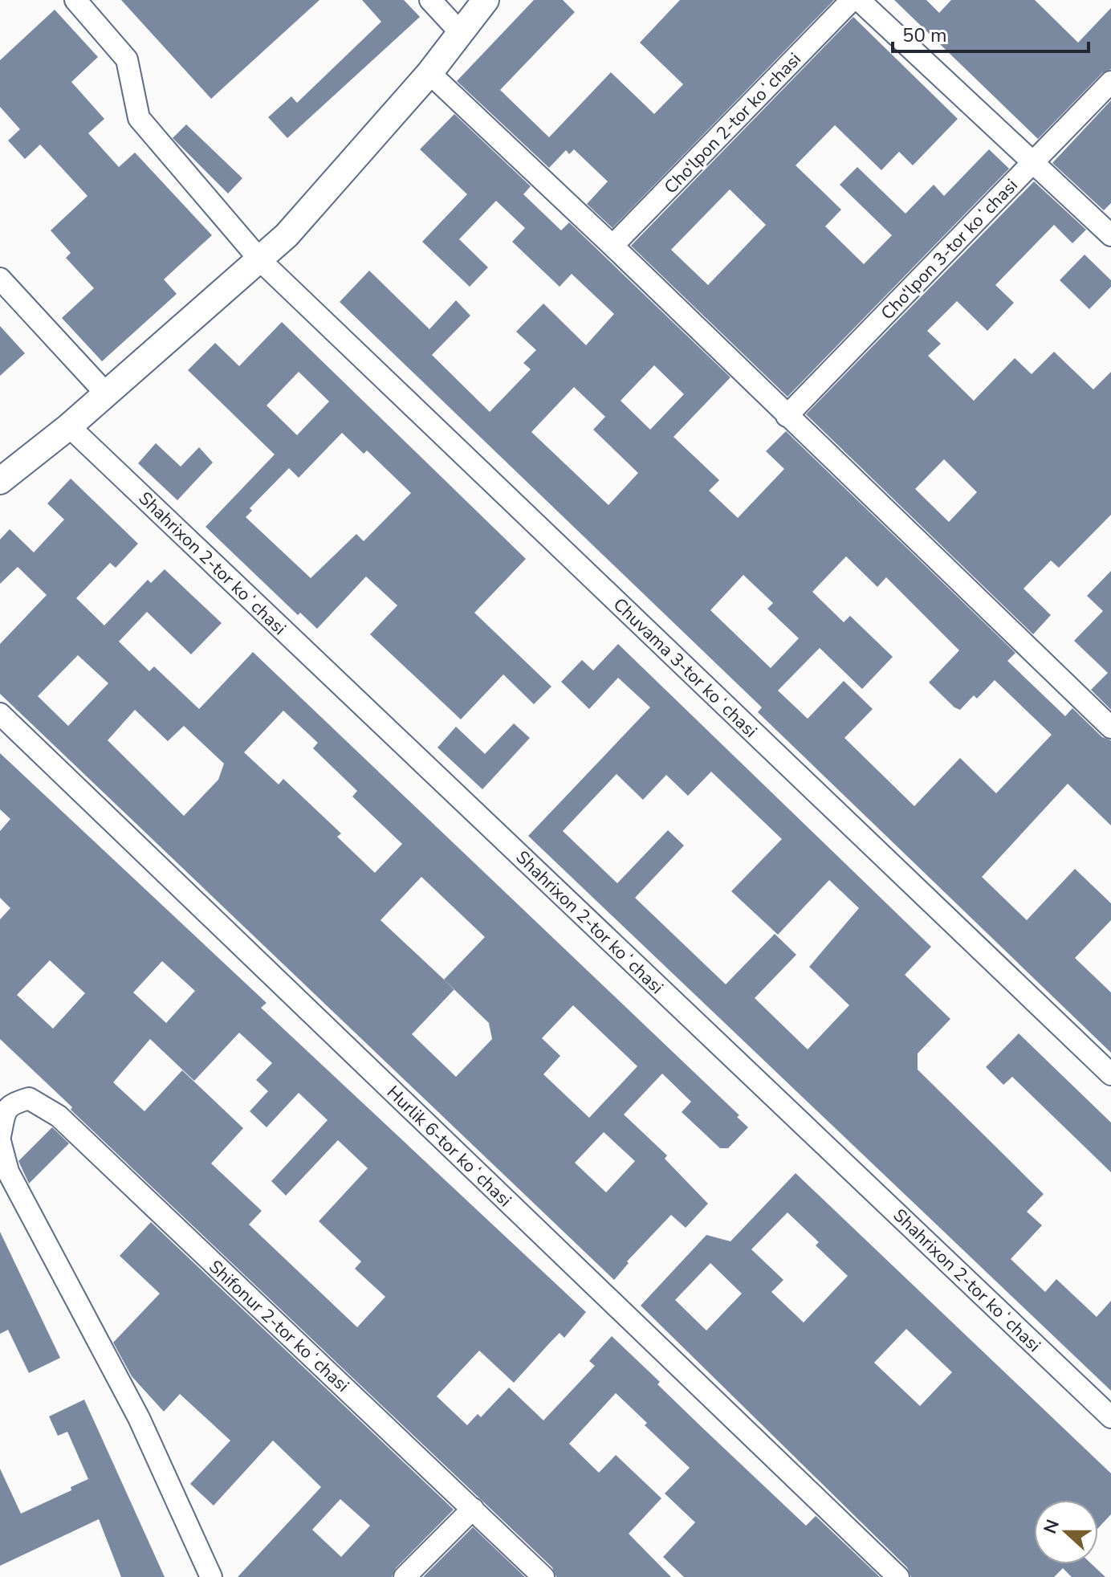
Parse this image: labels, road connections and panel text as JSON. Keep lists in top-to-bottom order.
{
  "streets": {
    "street": [
      "Cho‘lpon 2-tor koʻchasi",
      "Cho‘lpon 3-tor koʻchasi",
      "Shahrixon 2-tor koʻchasi",
      "Chuvama 3-tor koʻchasi",
      "Hurlik 6-tor koʻchasi",
      "Shifonur 2-tor koʻchasi"
    ]
  },
  "scale_bar": "50 m",
  "north": "left"
}
